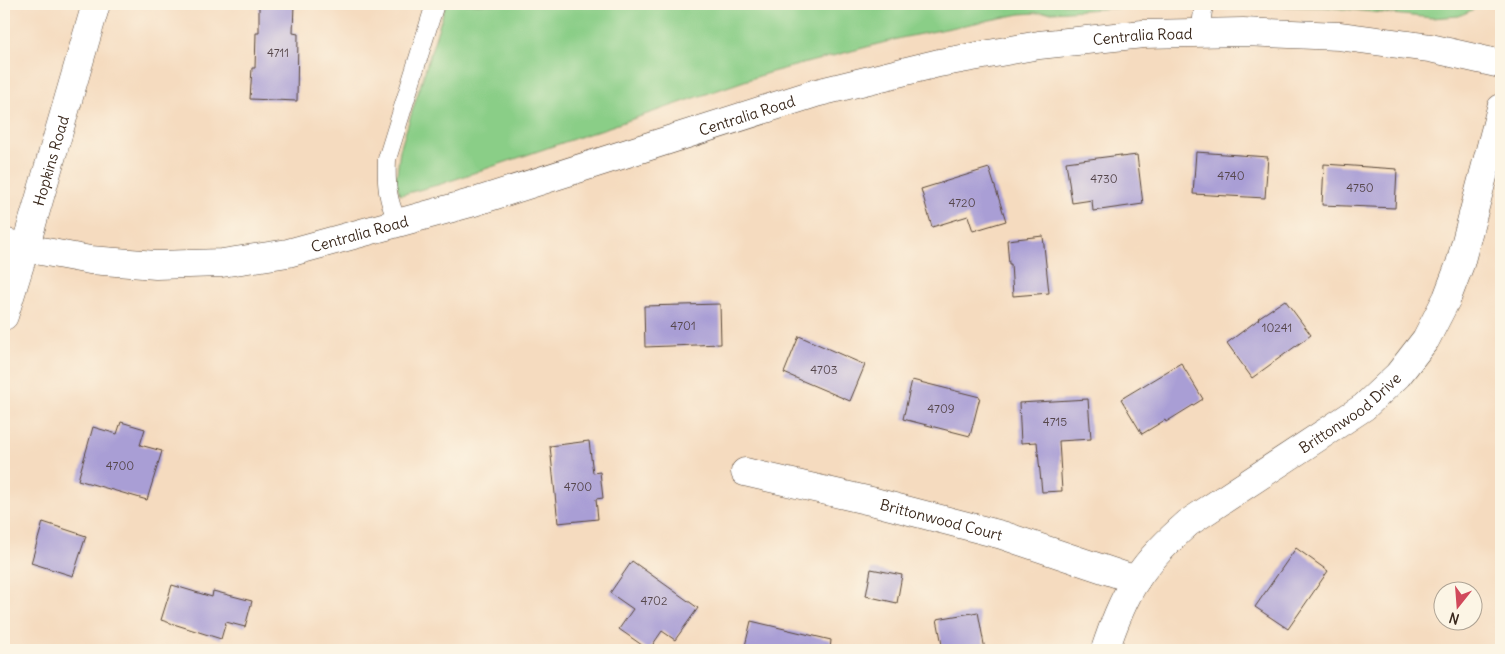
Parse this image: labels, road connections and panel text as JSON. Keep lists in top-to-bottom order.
{
  "streets": {
    "main road": [
      "Centralia Road",
      "Hopkins Road",
      "Brittonwood Drive",
      "Brittonwood Court"
    ]
  },
  "crossings": [
    ["Centralia Road", "Hopkins Road"],
    ["Brittonwood Drive", "Brittonwood Court"]
  ],
  "house_numbers": [
    "4711",
    "4740",
    "4730",
    "4750",
    "4720",
    "4701",
    "10241",
    "4703",
    "4709",
    "4715",
    "4700",
    "4700",
    "4702"
  ],
  "north": "bottom"
}
